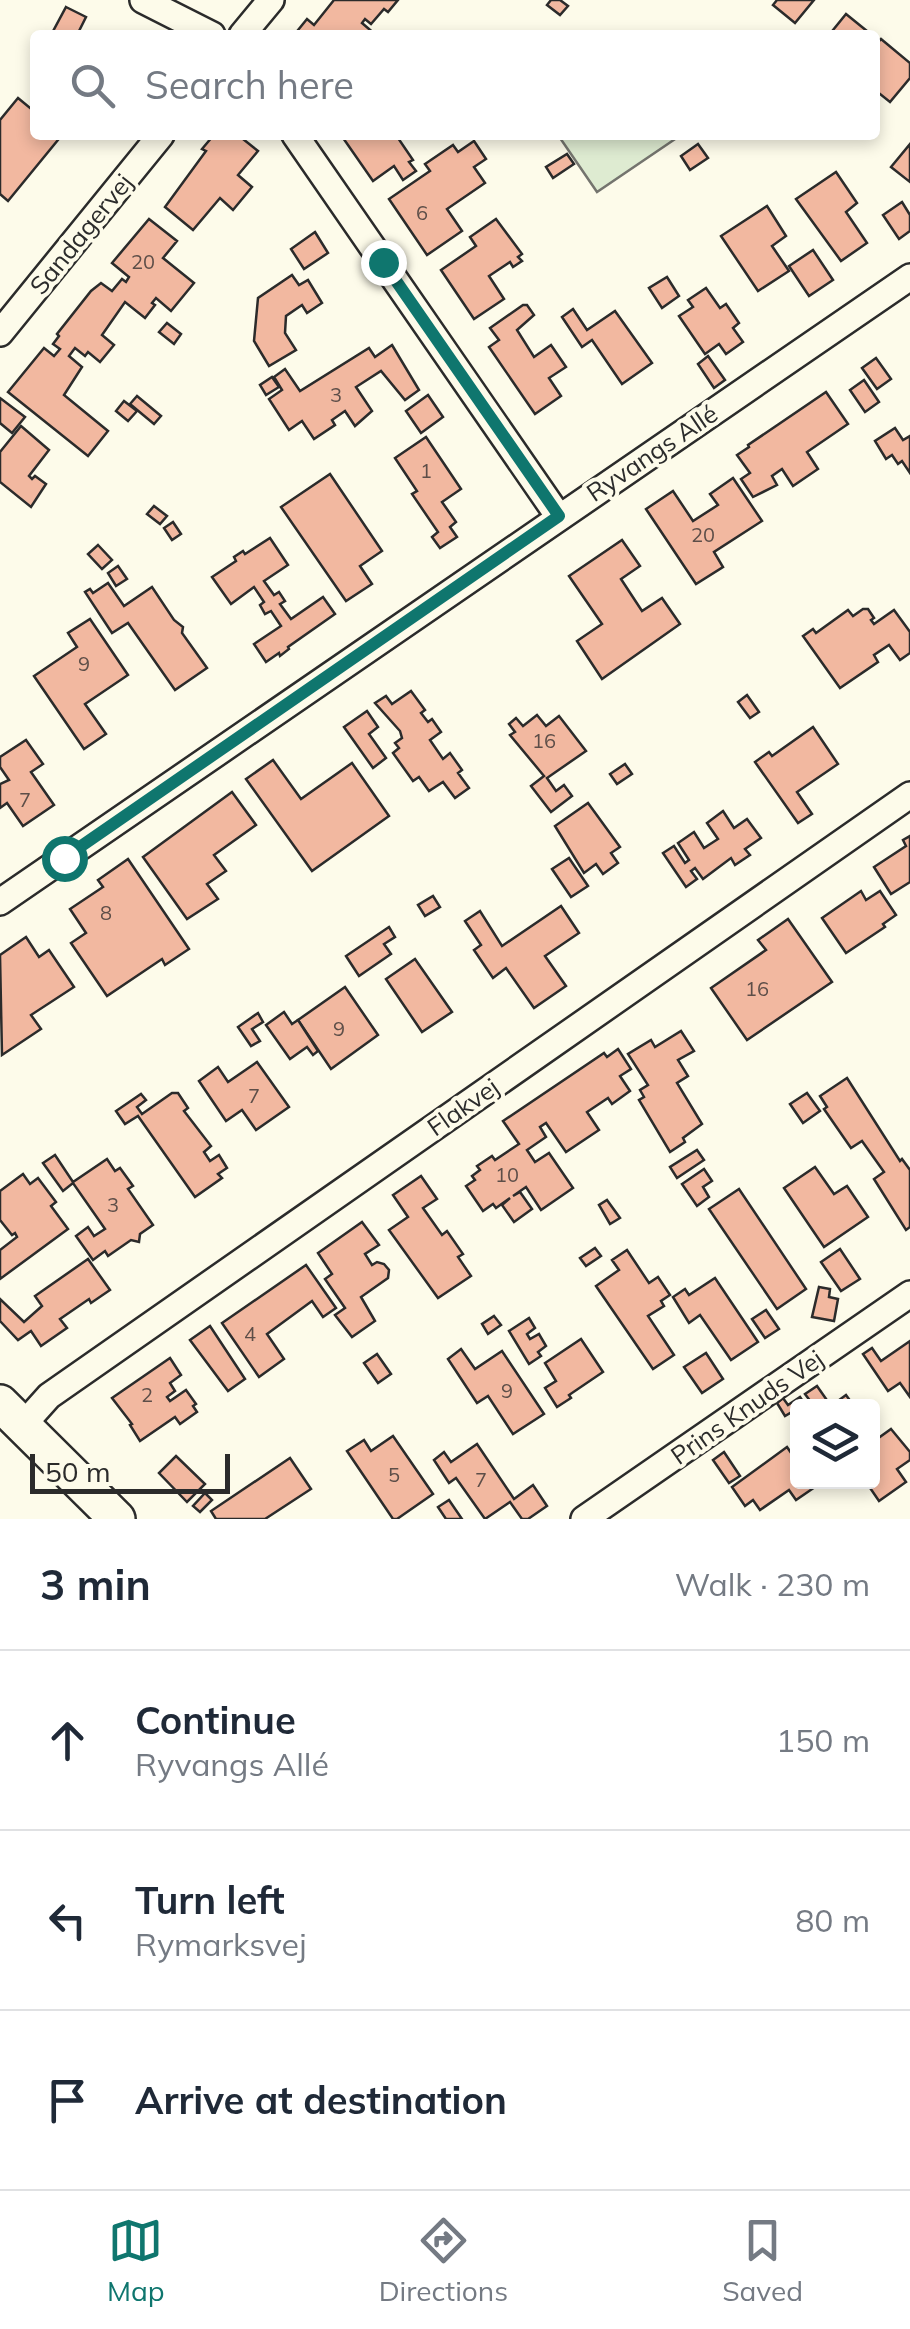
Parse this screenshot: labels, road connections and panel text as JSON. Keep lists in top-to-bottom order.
{
  "streets": {
    "street": [
      "Sandagervej",
      "Ryvangs Allé",
      "Flakvej",
      "Prins Knuds Vej"
    ]
  },
  "house_numbers": [
    "6",
    "20",
    "3",
    "1",
    "20",
    "9",
    "16",
    "7",
    "8",
    "16",
    "9",
    "7",
    "10",
    "3",
    "4",
    "9",
    "2",
    "5",
    "7"
  ],
  "scale_bar": "50 m",
  "page": {
    "search": "Search here",
    "scale": "50 m",
    "heading": ["3 min", "Walk · 230 m"],
    "list": [
      ["Continue", "Ryvangs Allé", "150 m"],
      ["Turn left", "Rymarksvej", "80 m"],
      "Arrive at destination"
    ],
    "nav": ["Map", "Directions", "Saved"]
  }
}
